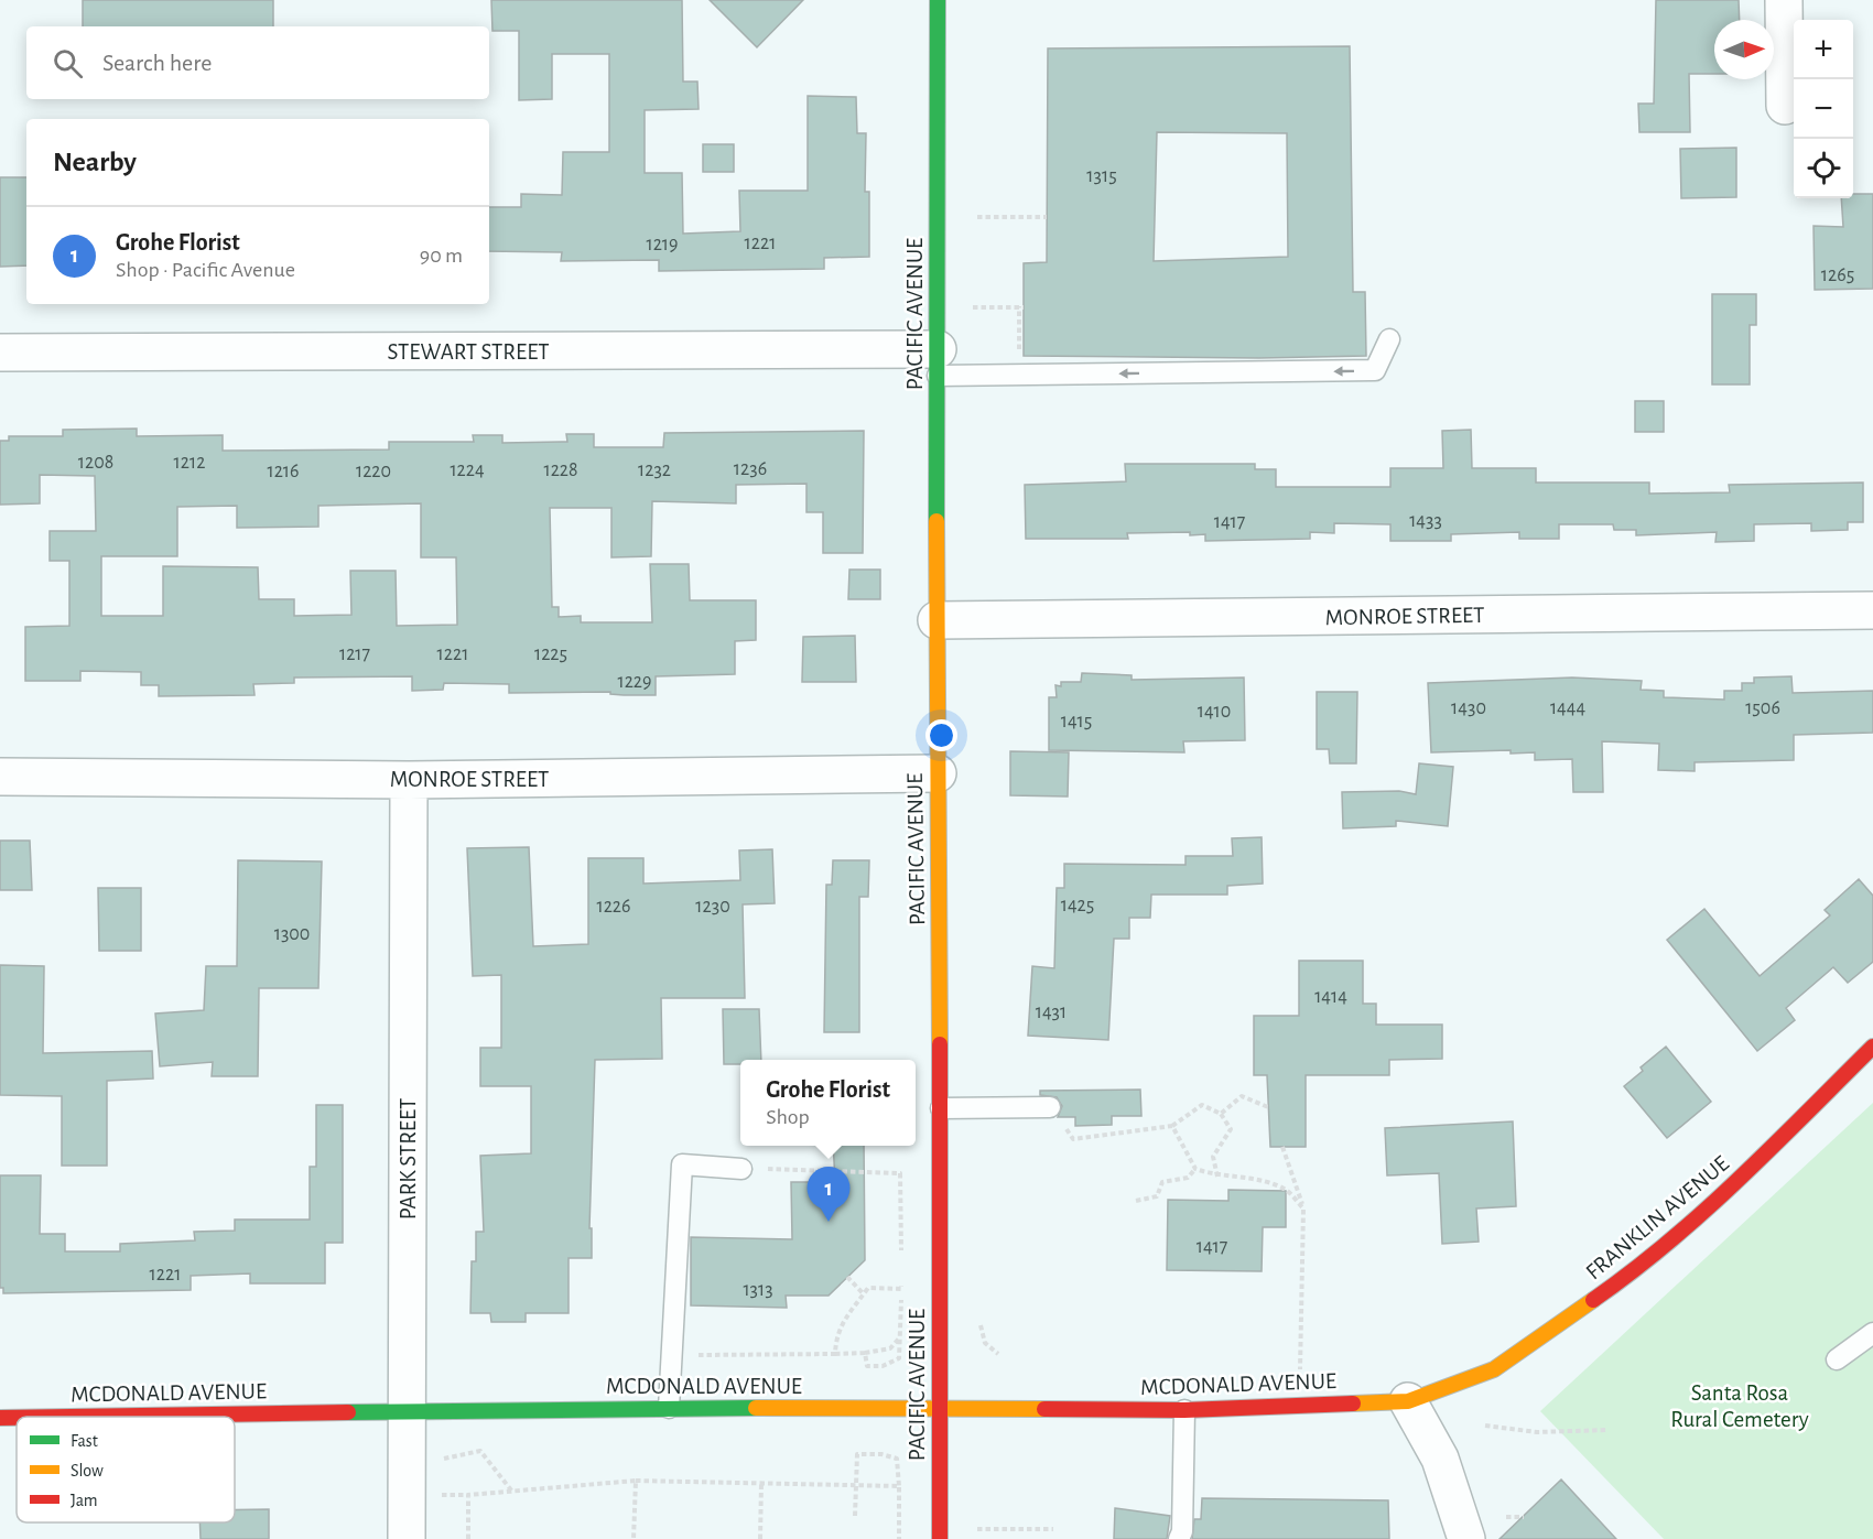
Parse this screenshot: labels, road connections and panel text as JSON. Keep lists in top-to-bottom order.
{
  "streets": {
    "street": [
      "PACIFIC AVENUE",
      "STEWART STREET",
      "MONROE STREET",
      "PARK STREET",
      "FRANKLIN AVENUE",
      "MCDONALD AVENUE"
    ]
  },
  "crossings": [
    ["PACIFIC AVENUE", "STEWART STREET"],
    ["PACIFIC AVENUE", "MONROE STREET"],
    ["PACIFIC AVENUE", "MCDONALD AVENUE"],
    ["MONROE STREET", "PARK STREET"],
    ["PARK STREET", "MCDONALD AVENUE"],
    ["FRANKLIN AVENUE", "MCDONALD AVENUE"]
  ],
  "parks": ["Santa Rosa Rural Cemetery"],
  "house_numbers": [
    "1315",
    "1221",
    "1219",
    "1265",
    "1208",
    "1212",
    "1236",
    "1224",
    "1228",
    "1232",
    "1216",
    "1220",
    "1433",
    "1417",
    "1217",
    "1221",
    "1225",
    "1229",
    "1430",
    "1444",
    "1506",
    "1410",
    "1415",
    "1425",
    "1226",
    "1230",
    "1300",
    "1414",
    "1431",
    "1417",
    "1221",
    "1313"
  ],
  "legend": ["Fast", "Slow", "Jam"],
  "north": "right",
  "page": {
    "map_buttons": ["+", "−"],
    "search": "Search here",
    "heading": "Nearby",
    "list": [
      {
        "mark": "1",
        "name": "Grohe Florist",
        "note": "Shop · Pacific Avenue",
        "value": "90 m"
      }
    ],
    "popup": ["Grohe Florist", "Shop"],
    "pins": "1"
  }
}
